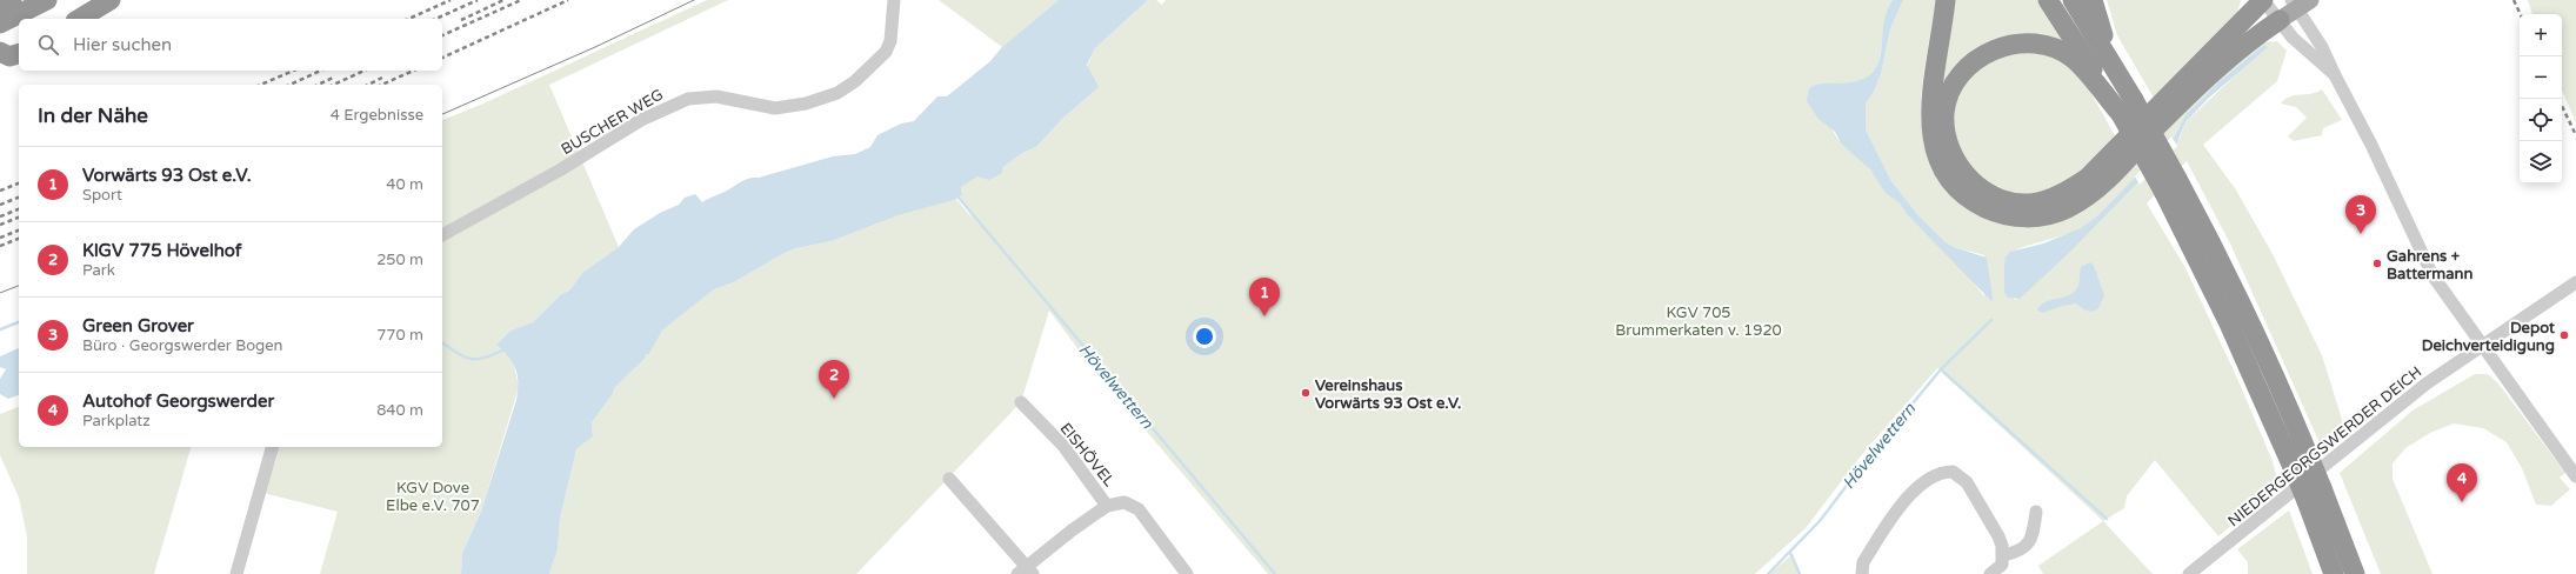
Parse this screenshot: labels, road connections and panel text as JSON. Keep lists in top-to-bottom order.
{
  "streets": {
    "street": ["BUSCHER WEG", "NIEDERGEORGSWERDER DEICH", "EISHÖVEL"]
  },
  "water": ["Hövelwettern"],
  "parks": ["KGV 705 Brummerkaten v. 1920", "KGV Dove Elbe e.V. 707"],
  "places": ["Gahrens + Battermann", "Depot Deichverteidigung", "Vereinshaus Vorwärts 93 Ost e.V."],
  "page": {
    "map_buttons": ["+", "−"],
    "search": "Hier suchen",
    "heading": ["In der Nähe", "4 Ergebnisse"],
    "list": [
      {
        "mark": "1",
        "name": "Vorwärts 93 Ost e.V.",
        "note": "Sport",
        "value": "40 m"
      },
      {
        "mark": "2",
        "name": "KlGV 775 Hövelhof",
        "note": "Park",
        "value": "250 m"
      },
      {
        "mark": "3",
        "name": "Green Grover",
        "note": "Büro · Georgswerder Bogen",
        "value": "770 m"
      },
      {
        "mark": "4",
        "name": "Autohof Georgswerder",
        "note": "Parkplatz",
        "value": "840 m"
      }
    ],
    "pins": [
      "3",
      "1",
      "2",
      "4"
    ]
  }
}
